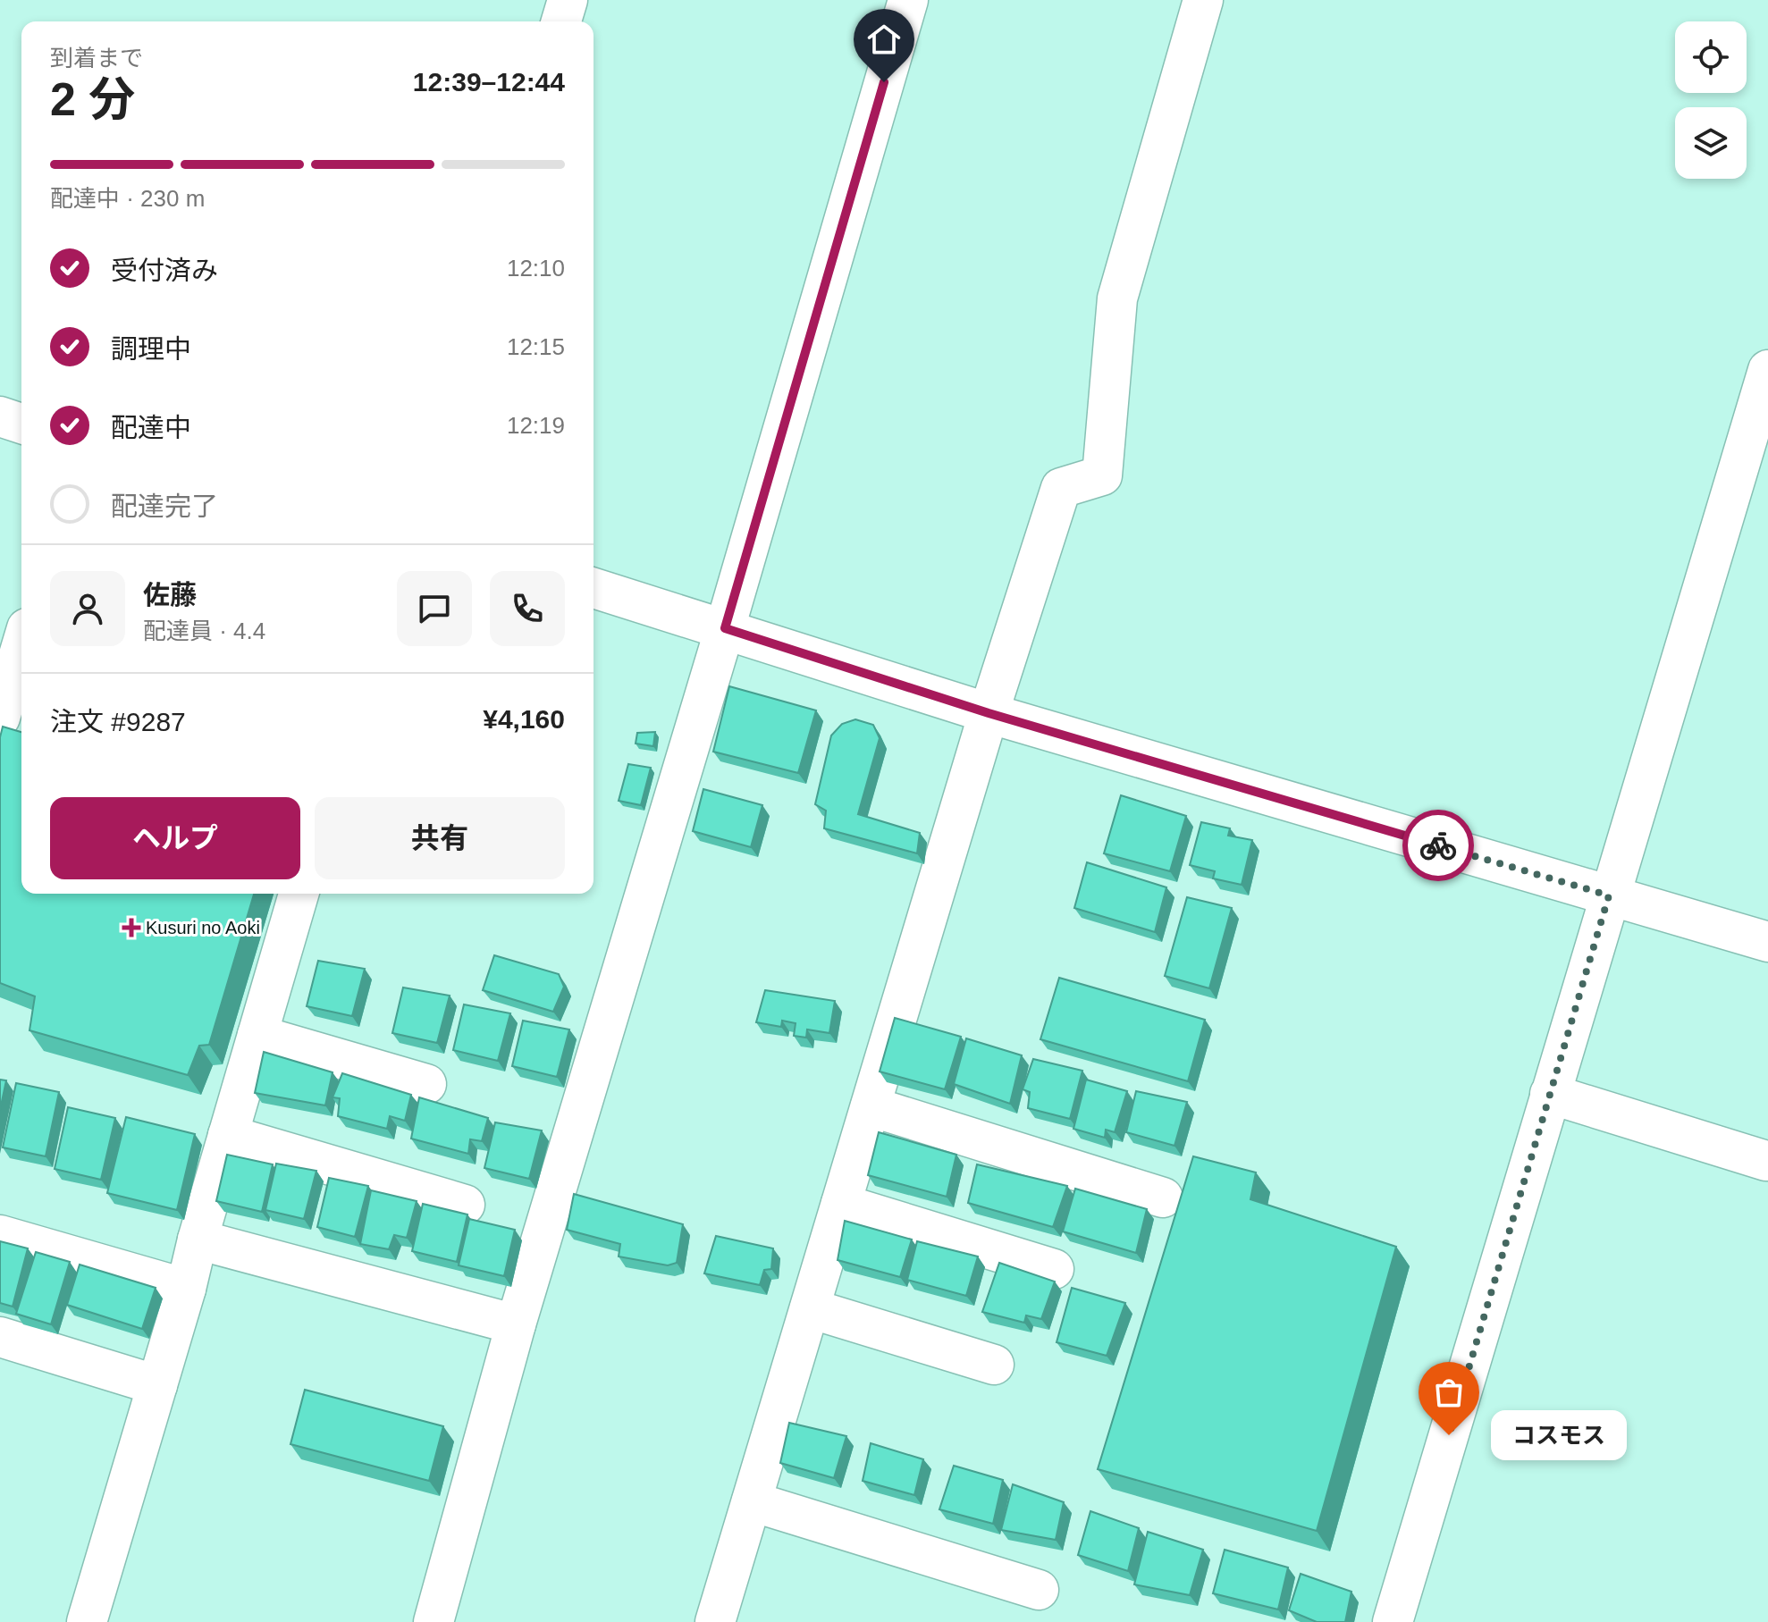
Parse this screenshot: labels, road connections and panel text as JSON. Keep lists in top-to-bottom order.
{
  "places": {
    "health": ["Kusuri no Aoki"],
    "other": ["コスモス"]
  },
  "page": {
    "heading": ["2 分", "到着まで", "12:39–12:44"],
    "panel": [
      "佐藤",
      "配達員 · 4.4",
      "注文 #9287",
      "¥4,160"
    ],
    "bar": "配達中 · 230 m",
    "list": [
      ["受付済み", "12:10"],
      ["調理中", "12:15"],
      ["配達中", "12:19"],
      "配達完了"
    ],
    "buttons": ["ヘルプ", "共有"],
    "bubble": "コスモス"
  }
}
